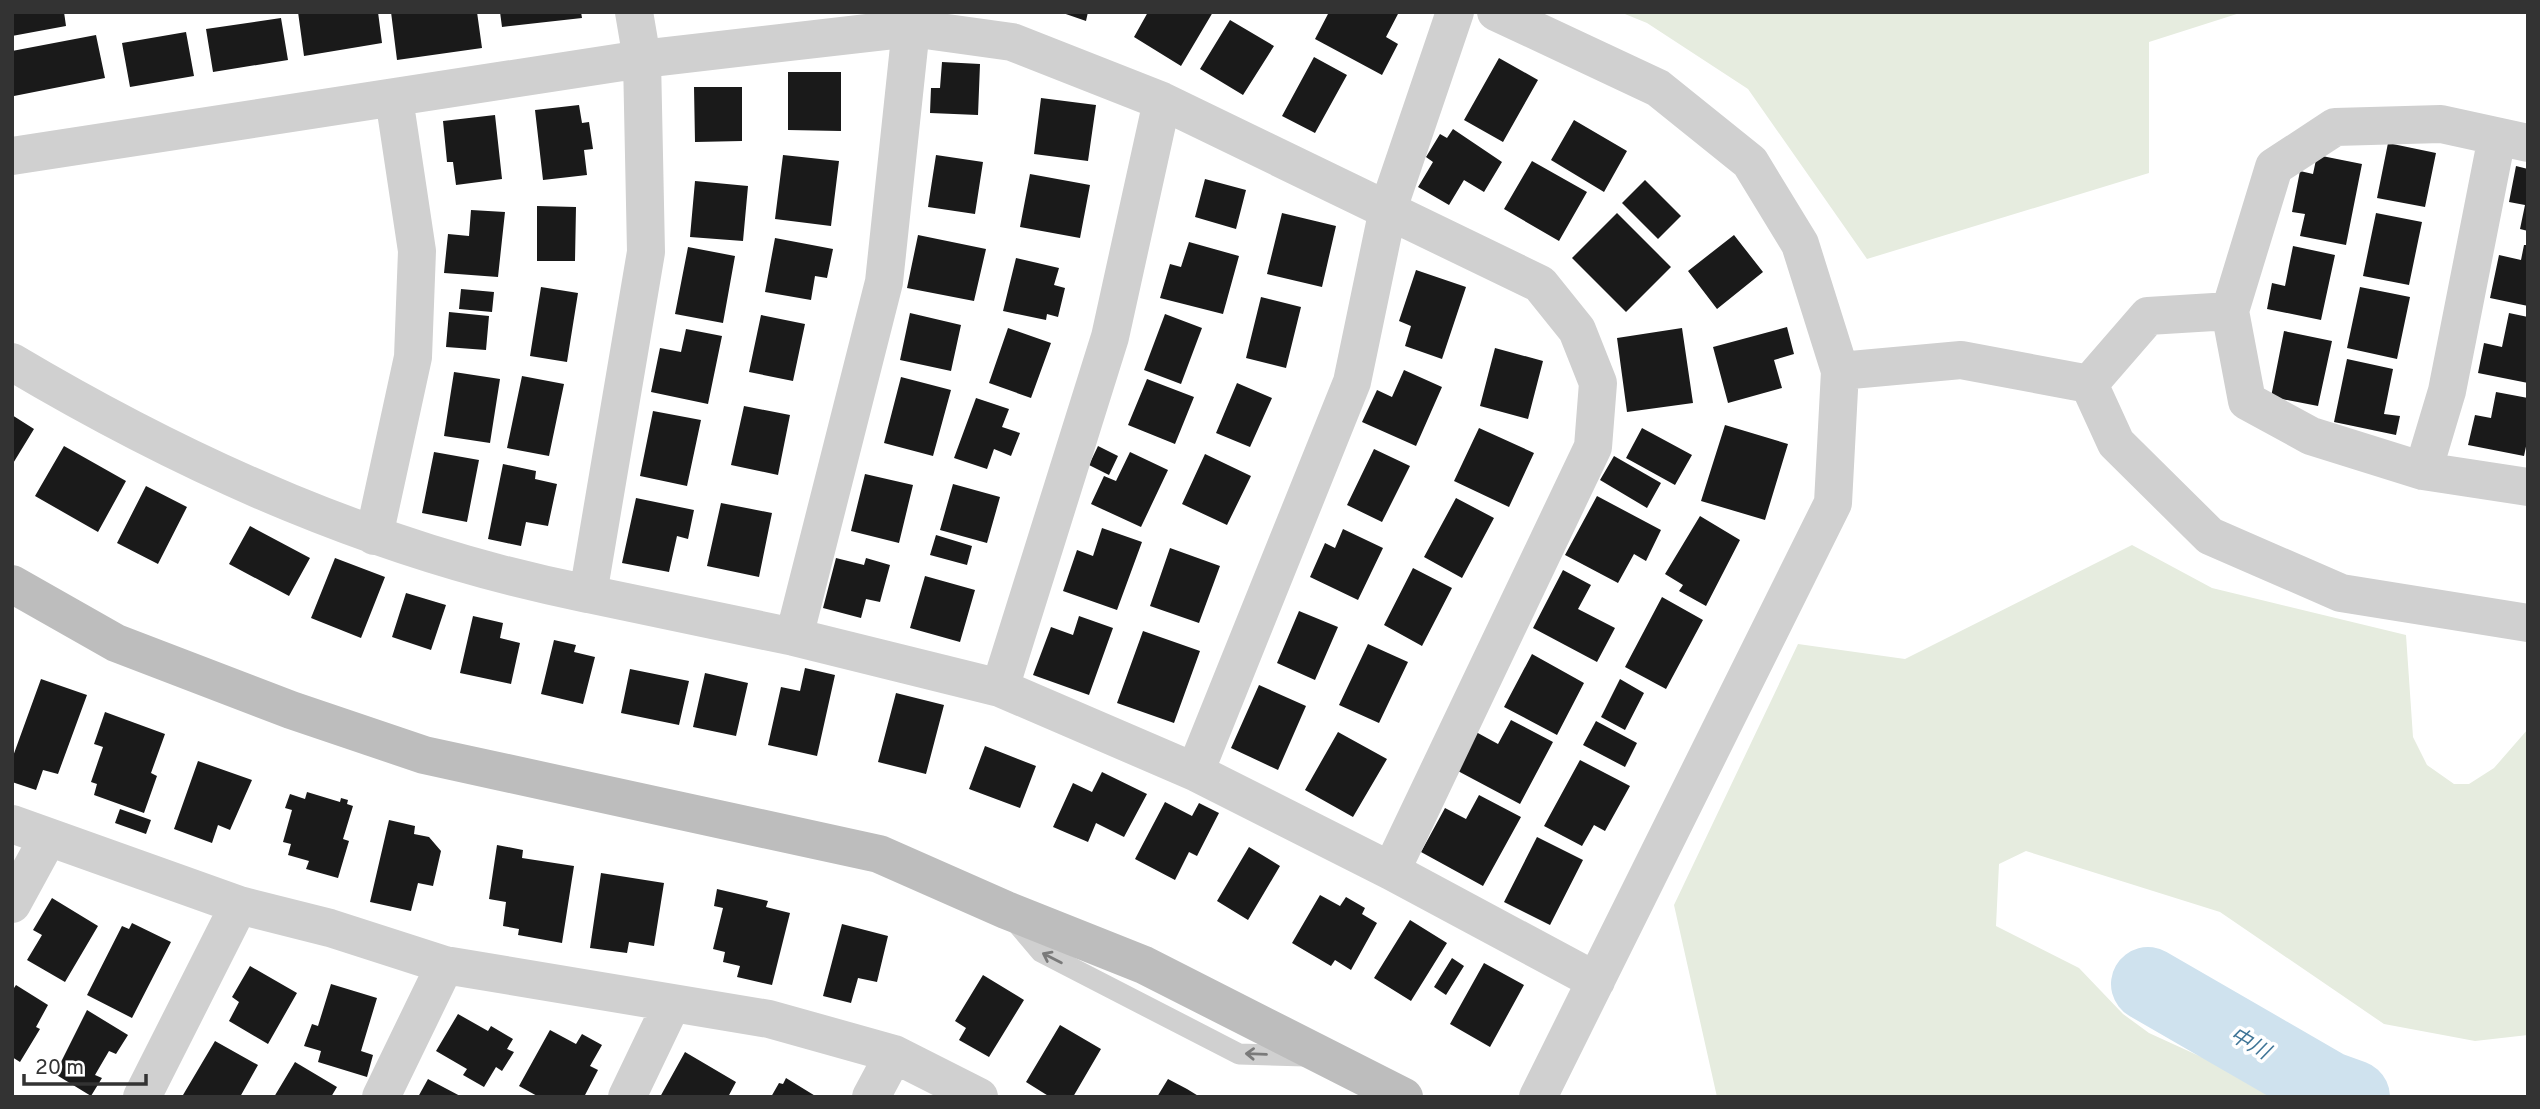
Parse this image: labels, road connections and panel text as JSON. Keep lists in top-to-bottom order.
{
  "water": ["中川"],
  "scale_bar": "20 m"
}
